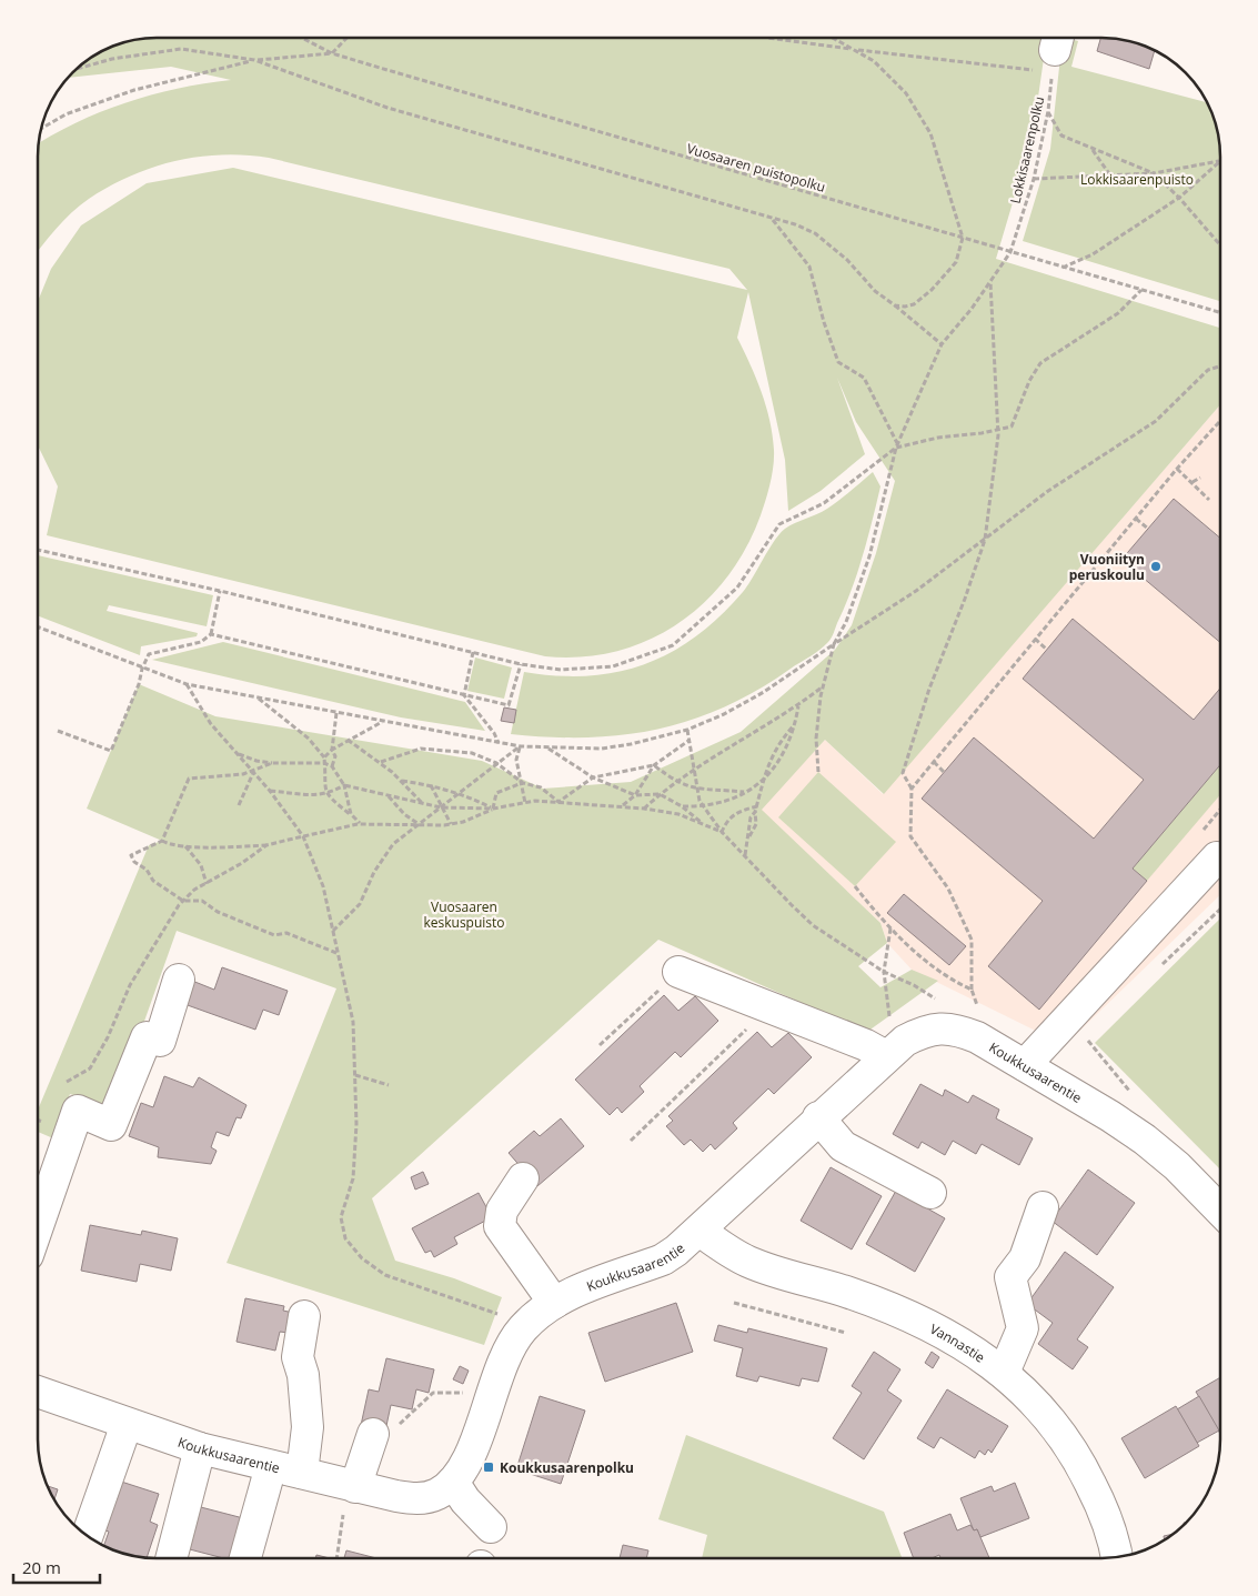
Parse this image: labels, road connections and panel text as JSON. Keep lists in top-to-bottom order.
{
  "streets": {
    "street": ["Koukkusaarentie", "Vannastie"],
    "path": ["Lokkisaarenpolku", "Vuosaaren puistopolku"]
  },
  "crossings": [
    ["Lokkisaarenpolku", "Vuosaaren puistopolku"],
    ["Koukkusaarentie", "Vannastie"]
  ],
  "parks": ["Lokkisaarenpuisto", "Vuosaaren keskuspuisto"],
  "places": {
    "other": ["Vuoniityn peruskoulu"],
    "transit": ["Koukkusaarenpolku"]
  },
  "scale_bar": "20 m"
}
